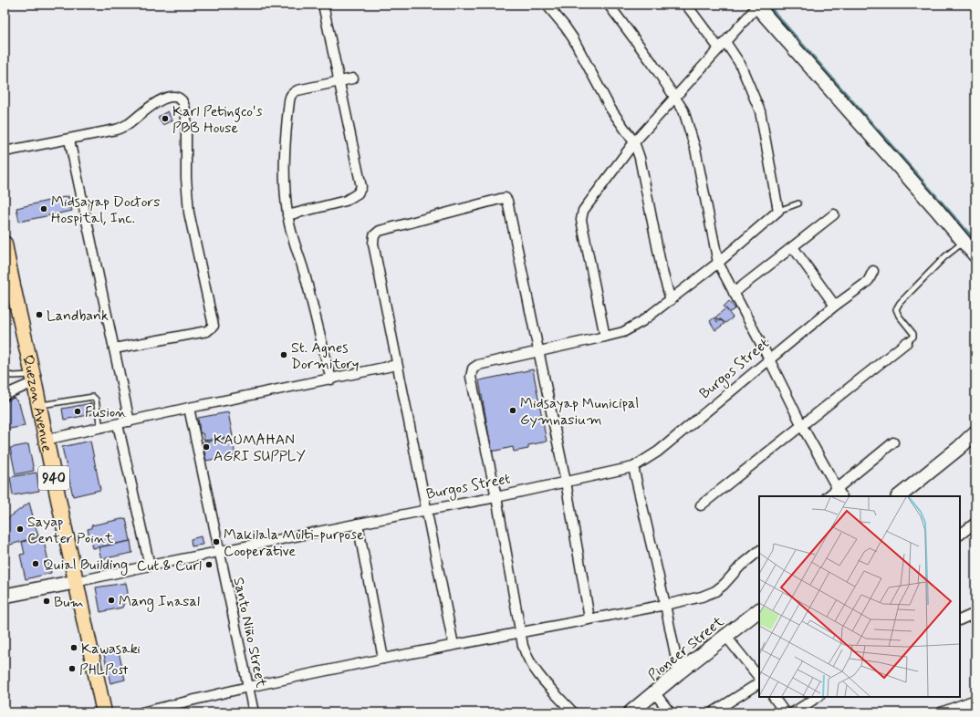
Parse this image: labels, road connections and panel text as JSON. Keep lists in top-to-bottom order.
{
  "streets": {
    "main road": ["Quezon Avenue", "940"],
    "street": ["Burgos Street", "Santo Niño Street", "Pioneer Street"]
  },
  "crossings": [
    ["Burgos Street", "Quezon Avenue"],
    ["Burgos Street", "Santo Niño Street"]
  ],
  "places": [
    "Karl Petingco's PBB House",
    "Midsayap Doctors Hospital, Inc.",
    "Landbank",
    "St. Agnes Dormitory",
    "Midsayap Municipal Gymnasium",
    "Fusion",
    "KAUMAHAN AGRI SUPPLY",
    "Sayap Center Point",
    "Makilala Multi-purpose Cooperative",
    "Quial Building",
    "Cut & Curl",
    "Mang Inasal",
    "Bum",
    "Kawasaki",
    "PHLPost"
  ]
}
